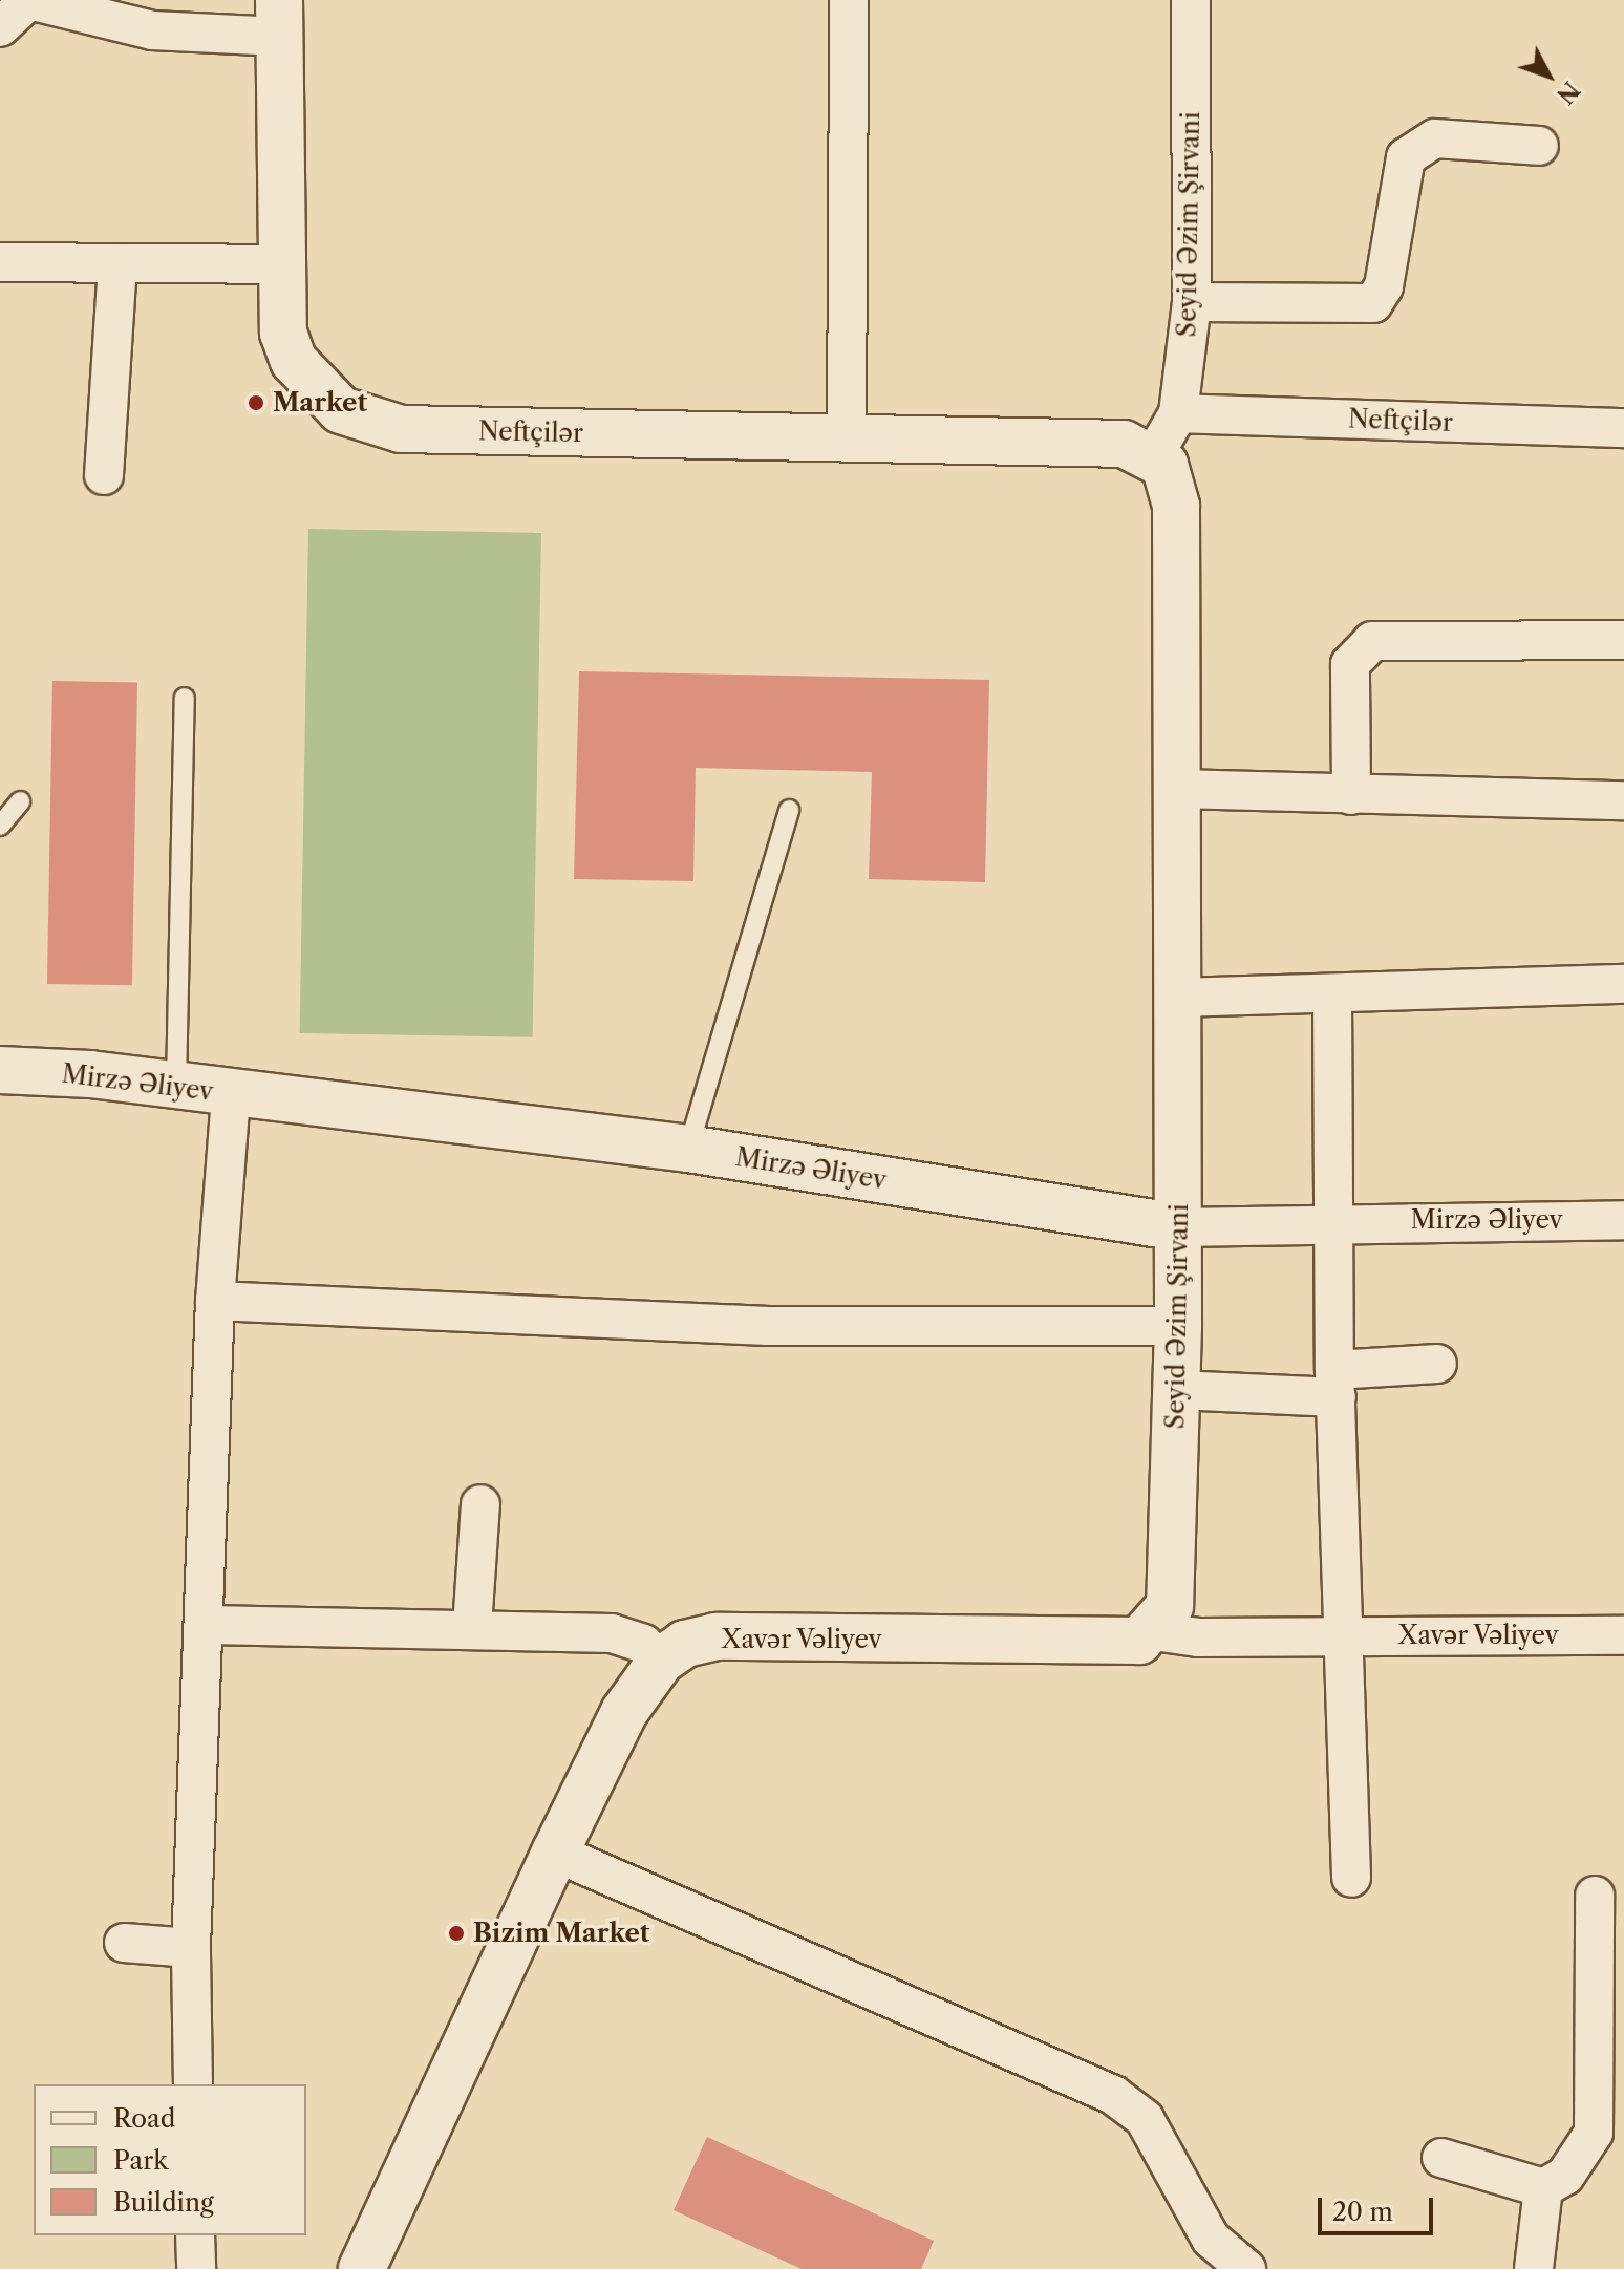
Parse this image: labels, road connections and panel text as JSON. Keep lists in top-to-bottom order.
{
  "streets": {
    "street": [
      "Seyid Əzim Şirvani",
      "Neftçilər",
      "Mirzə Əliyev",
      "Xavər Vəliyev"
    ]
  },
  "crossings": [
    ["Seyid Əzim Şirvani", "Neftçilər"],
    ["Seyid Əzim Şirvani", "Mirzə Əliyev"],
    ["Seyid Əzim Şirvani", "Xavər Vəliyev"]
  ],
  "places": ["Market", "Bizim Market"],
  "legend": ["Road", "Park", "Building"],
  "scale_bar": "20 m",
  "north": "bottom right"
}
